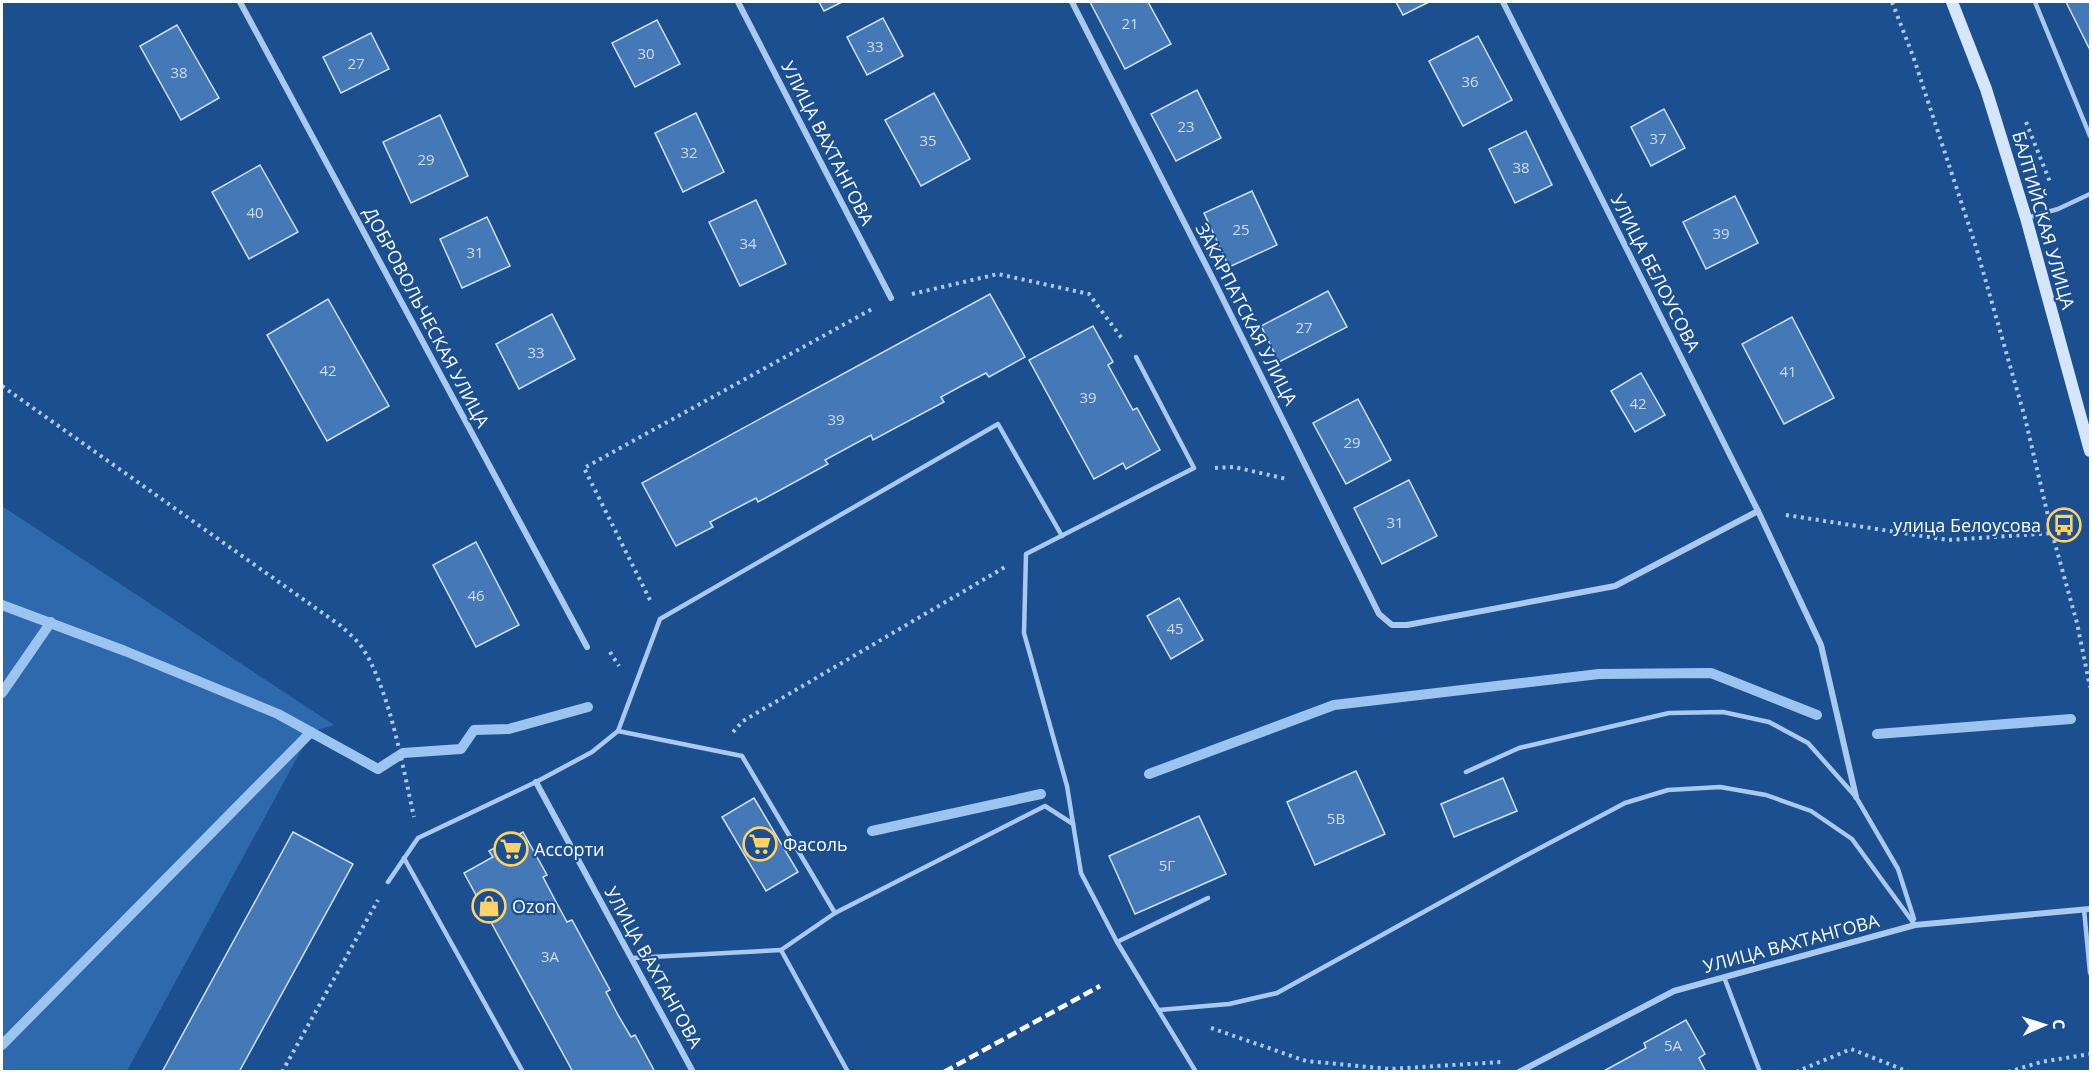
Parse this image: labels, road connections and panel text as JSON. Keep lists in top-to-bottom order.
{
  "streets": {
    "main road": ["БАЛТИЙСКАЯ УЛИЦА"],
    "street": [
      "УЛИЦА ВАХТАНГОВА",
      "УЛИЦА БЕЛОУСОВА",
      "ЗАКАРПАТСКАЯ УЛИЦА",
      "ДОБРОВОЛЬЧЕСКАЯ УЛИЦА"
    ]
  },
  "crossings": [
    ["УЛИЦА БЕЛОУСОВА", "ЗАКАРПАТСКАЯ УЛИЦА"]
  ],
  "places": {
    "bus stop": ["улица Белоусова"],
    "supermarket": ["Фасоль", "Ассорти"],
    "shop": ["Ozon"]
  },
  "house_numbers": [
    "21",
    "33",
    "30",
    "27",
    "38",
    "36",
    "23",
    "37",
    "35",
    "32",
    "29",
    "38",
    "40",
    "25",
    "39",
    "34",
    "31",
    "27",
    "33",
    "42",
    "41",
    "39",
    "42",
    "39",
    "29",
    "31",
    "46",
    "45",
    "5В",
    "5Г",
    "3А",
    "5А"
  ],
  "north": "right"
}
